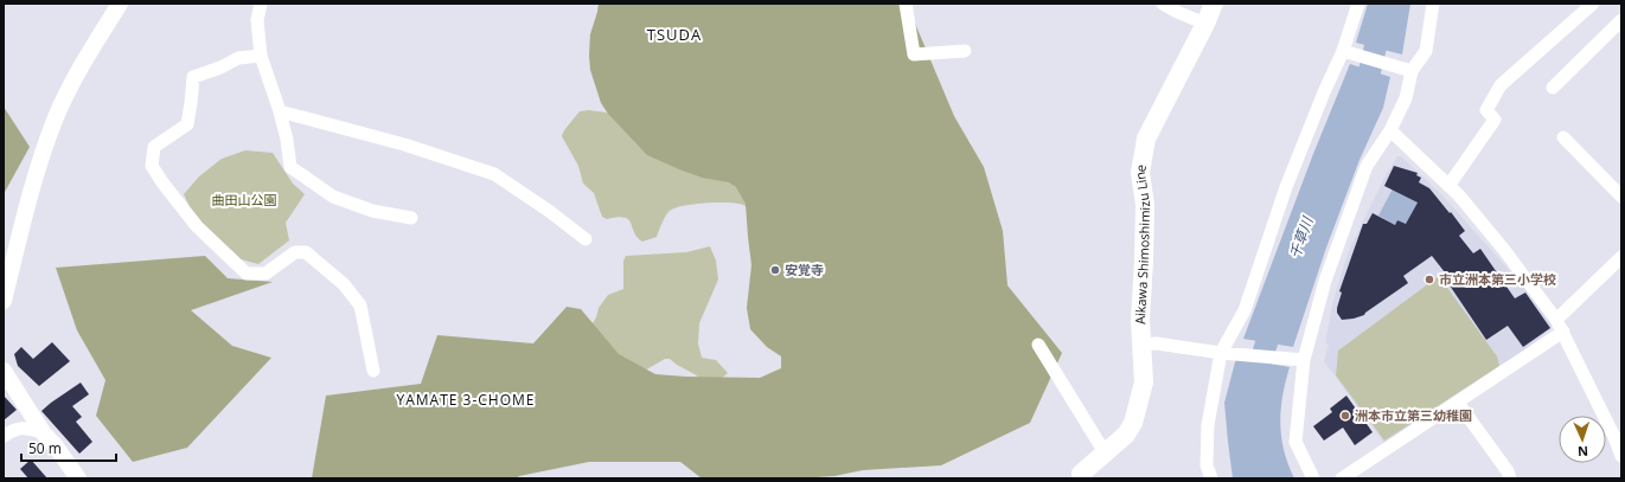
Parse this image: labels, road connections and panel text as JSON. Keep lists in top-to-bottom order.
{
  "streets": {
    "main road": ["Aikawa Shimoshimizu Line"]
  },
  "districts": ["TSUDA", "YAMATE 3-CHOME"],
  "water": ["千草川"],
  "parks": ["曲田山公園"],
  "places": ["安覚寺", "市立洲本第三小学校", "洲本市立第三幼稚園"],
  "scale_bar": "50 m",
  "north": "bottom"
}
